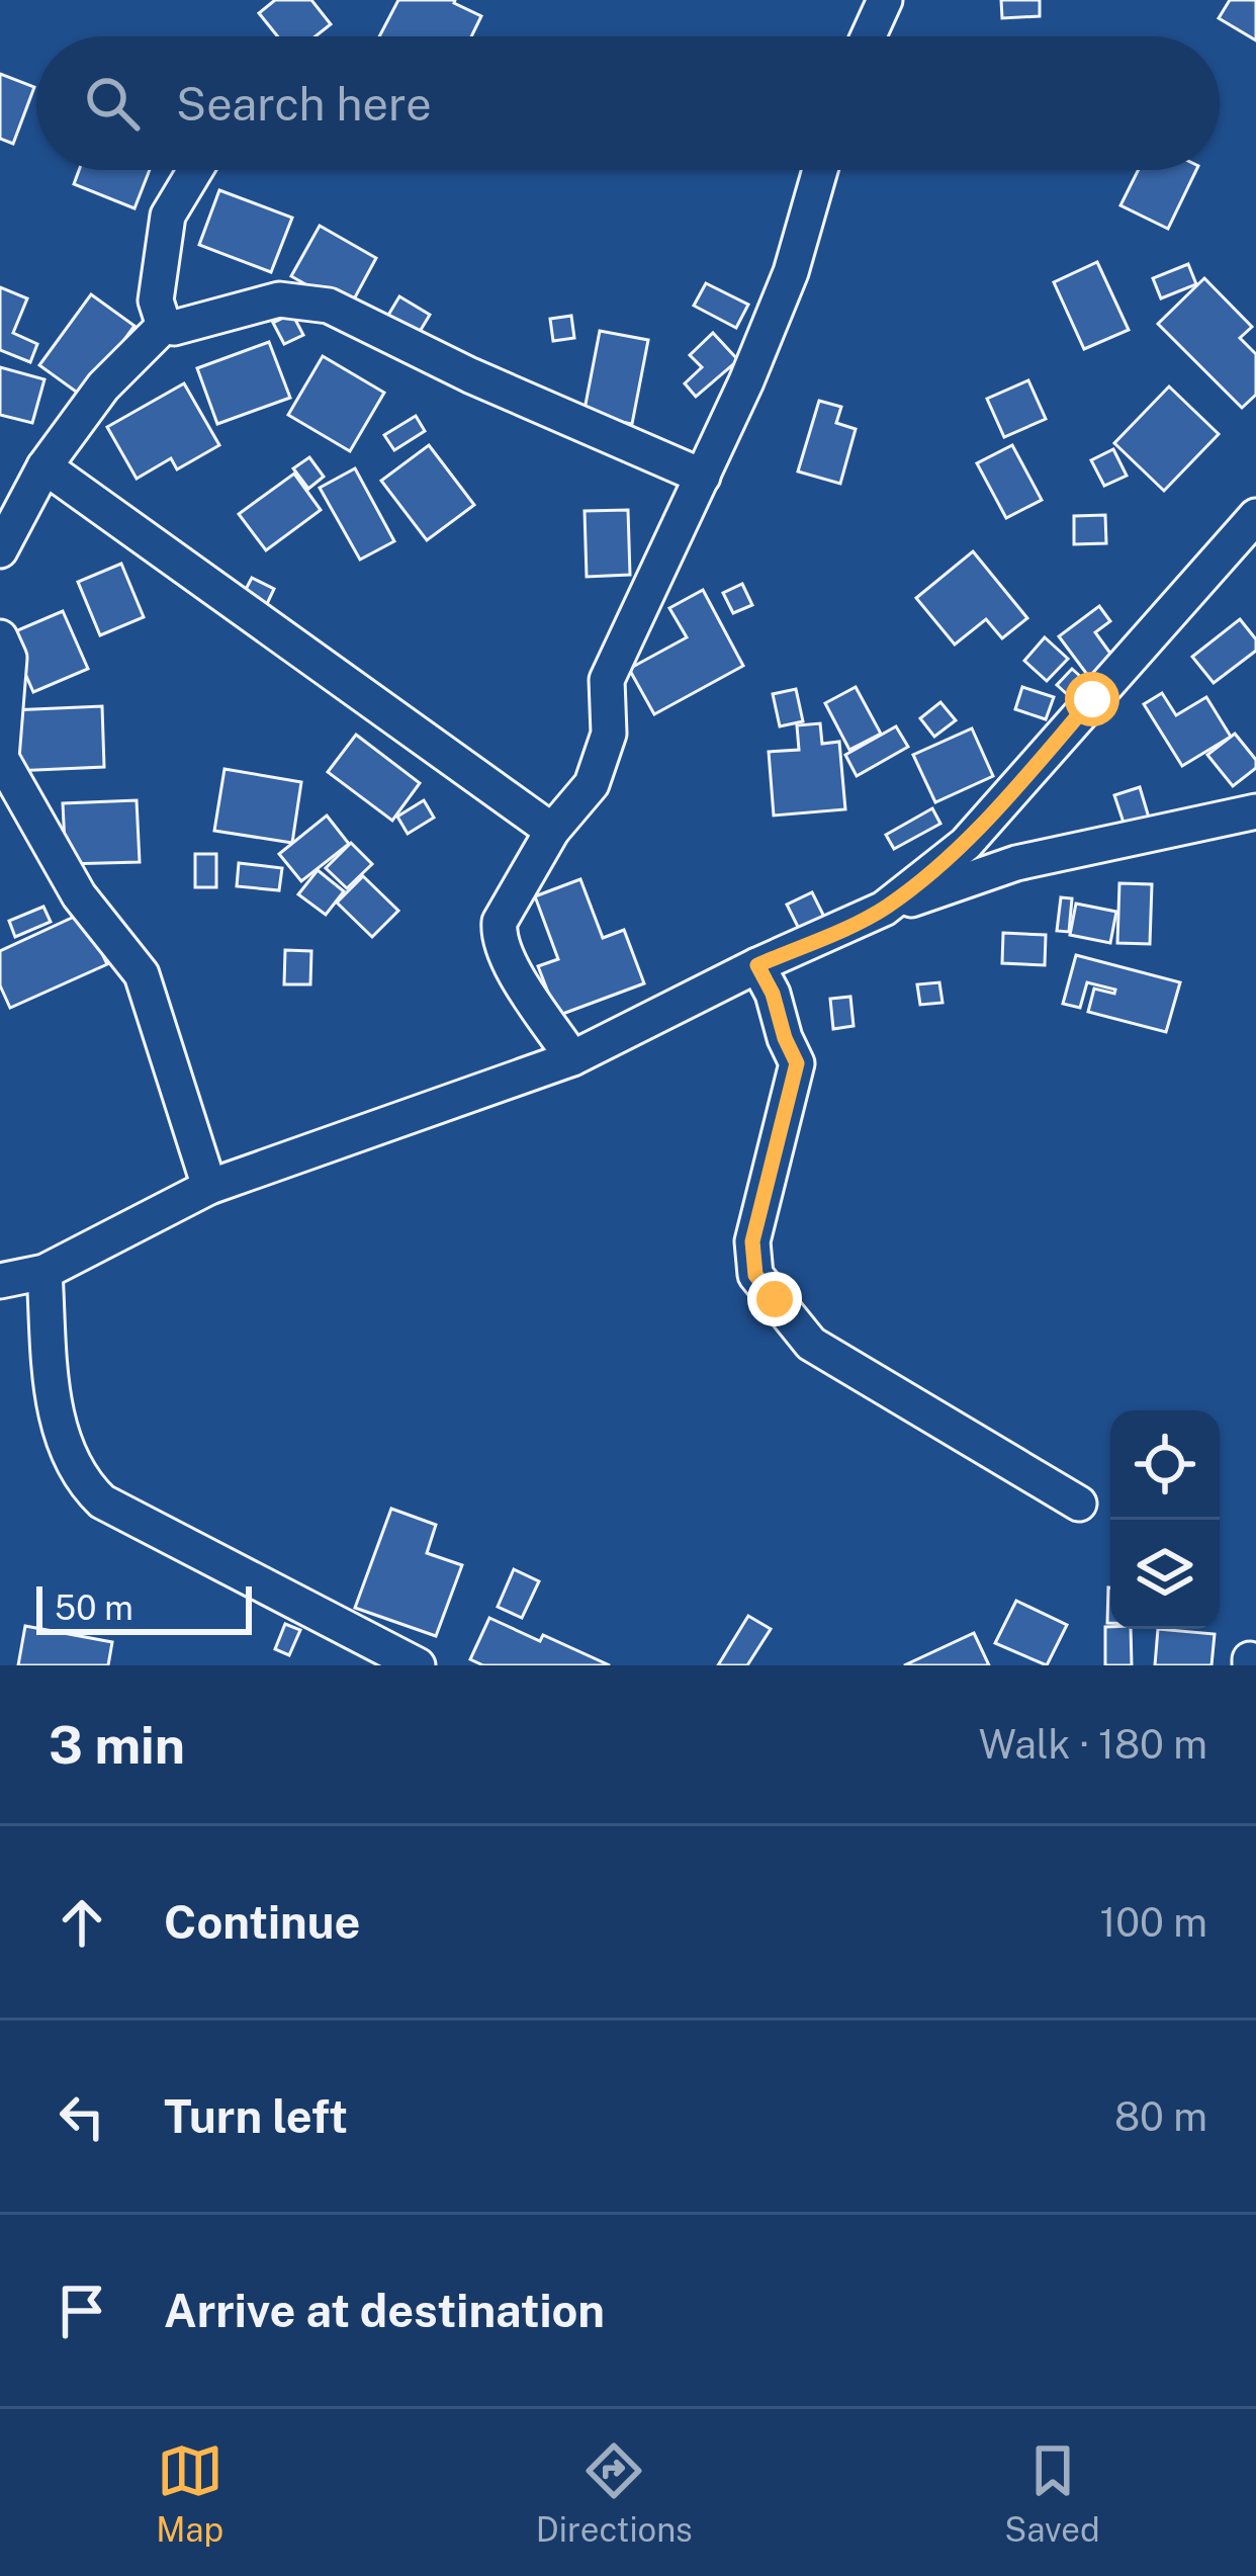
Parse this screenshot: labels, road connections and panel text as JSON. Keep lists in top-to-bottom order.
{
  "scale_bar": "50 m",
  "page": {
    "search": "Search here",
    "scale": "50 m",
    "heading": ["3 min", "Walk · 180 m"],
    "list": [
      ["Continue", "100 m"],
      ["Turn left", "80 m"],
      "Arrive at destination"
    ],
    "nav": ["Map", "Directions", "Saved"]
  }
}
